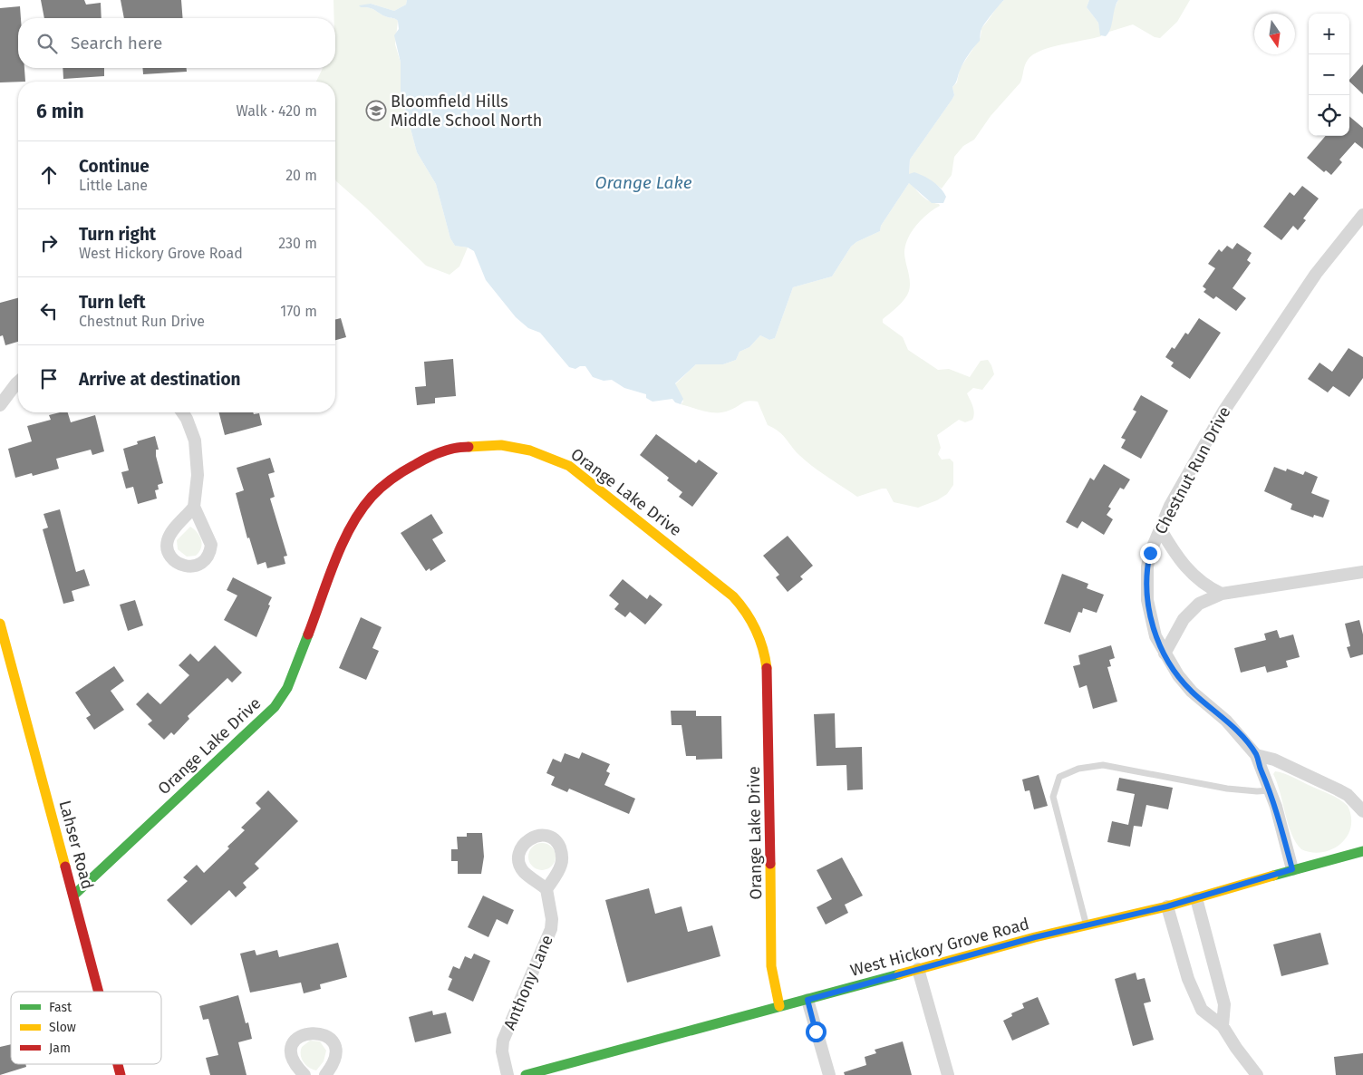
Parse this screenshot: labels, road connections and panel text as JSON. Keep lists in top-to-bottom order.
{
  "streets": {
    "street": [
      "Chestnut Run Drive",
      "Orange Lake Drive",
      "Lahser Road",
      "West Hickory Grove Road",
      "Anthony Lane"
    ]
  },
  "crossings": [
    ["Chestnut Run Drive", "West Hickory Grove Road"],
    ["Orange Lake Drive", "Lahser Road"],
    ["Orange Lake Drive", "West Hickory Grove Road"]
  ],
  "water": ["Orange Lake"],
  "places": {
    "school or university": ["Bloomfield Hills Middle School North"]
  },
  "legend": ["Fast", "Slow", "Jam"],
  "north": "bottom",
  "page": {
    "map_buttons": ["+", "−"],
    "search": "Search here",
    "heading": ["6 min", "Walk · 420 m"],
    "list": [
      ["Continue", "Little Lane", "20 m"],
      ["Turn right", "West Hickory Grove Road", "230 m"],
      ["Turn left", "Chestnut Run Drive", "170 m"],
      "Arrive at destination"
    ]
  }
}
